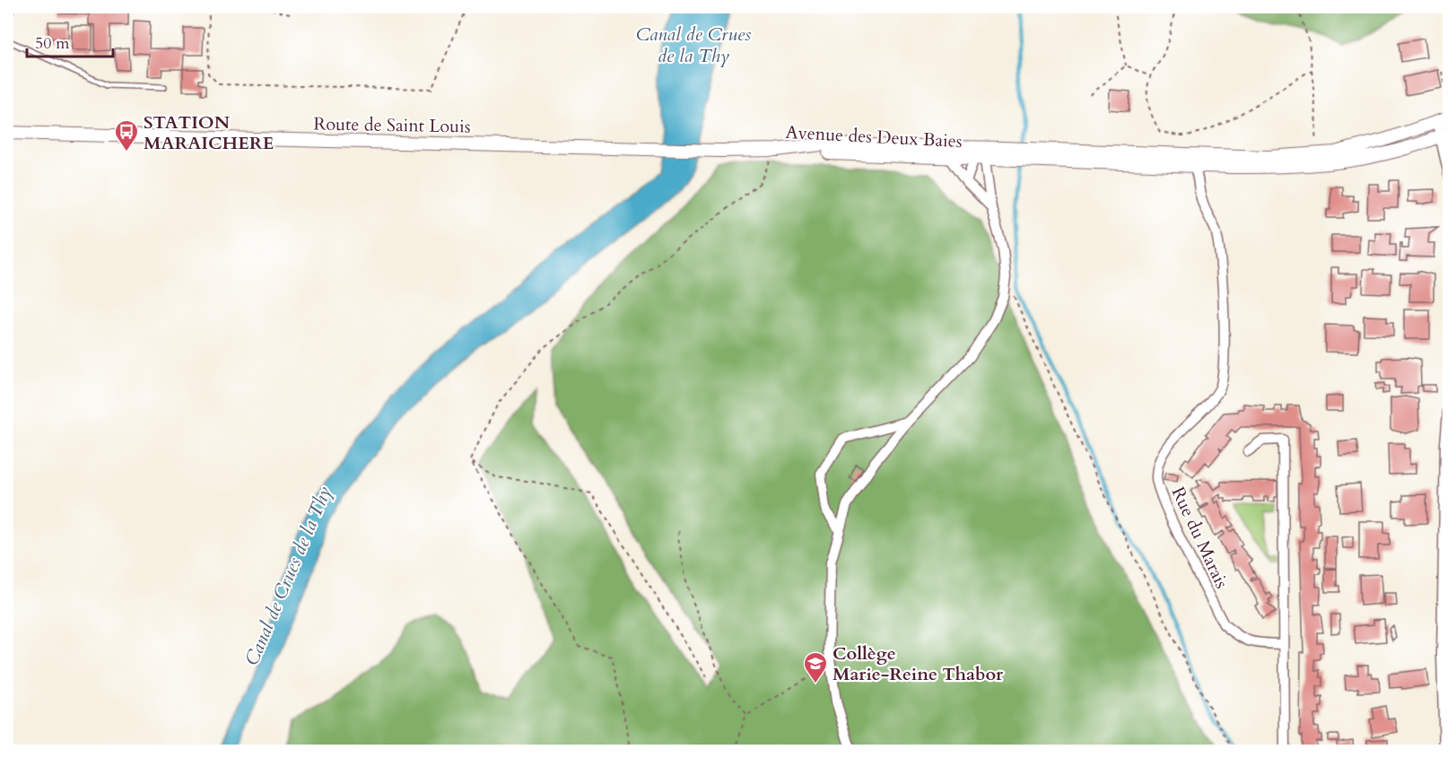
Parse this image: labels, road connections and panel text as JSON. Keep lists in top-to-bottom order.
{
  "streets": {
    "main road": ["Route de Saint Louis", "Avenue des Deux Baies"],
    "street": ["Rue du Marais"]
  },
  "crossings": [
    ["Route de Saint Louis", "Avenue des Deux Baies"],
    ["Avenue des Deux Baies", "Rue du Marais"]
  ],
  "water": ["Canal de Crues de la Thy"],
  "places": {
    "bus stop": ["STATION MARAICHERE"],
    "school or university": ["Collège Marie-Reine Thabor"]
  },
  "scale_bar": "50 m"
}
